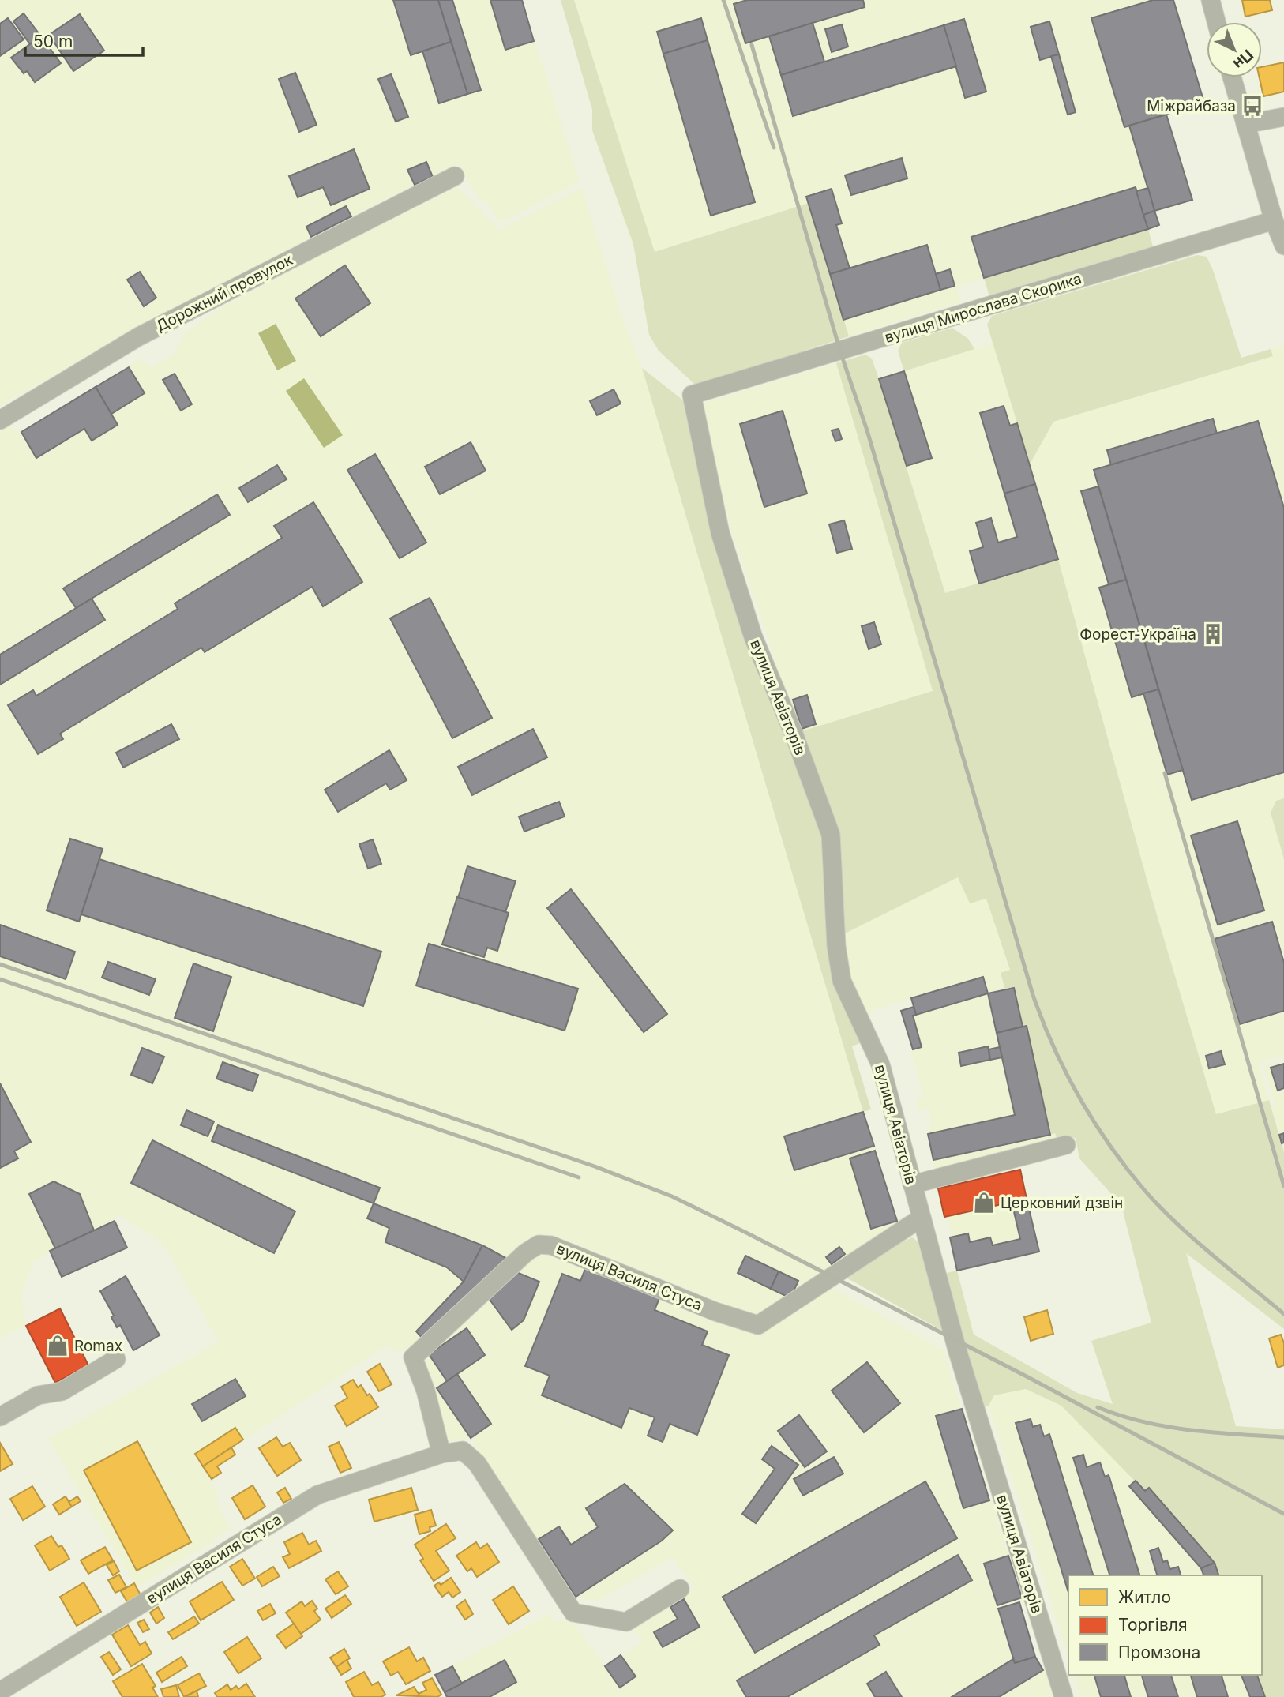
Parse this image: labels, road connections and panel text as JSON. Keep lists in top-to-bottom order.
{
  "streets": {
    "street": [
      "Дорожний провулок",
      "вулиця Мирослава Скорика",
      "вулиця Авіаторів",
      "вулиця Василя Стуса"
    ]
  },
  "crossings": [
    ["вулиця Мирослава Скорика", "вулиця Авіаторів"],
    ["вулиця Авіаторів", "вулиця Василя Стуса"]
  ],
  "places": {
    "bus stop": ["Міжрайбаза"],
    "building": ["Форест-Україна"],
    "shop": ["Церковний дзвін", "Romax"]
  },
  "legend": ["Житло", "Торгівля", "Промзона"],
  "scale_bar": "50 m",
  "north": "bottom right"
}
